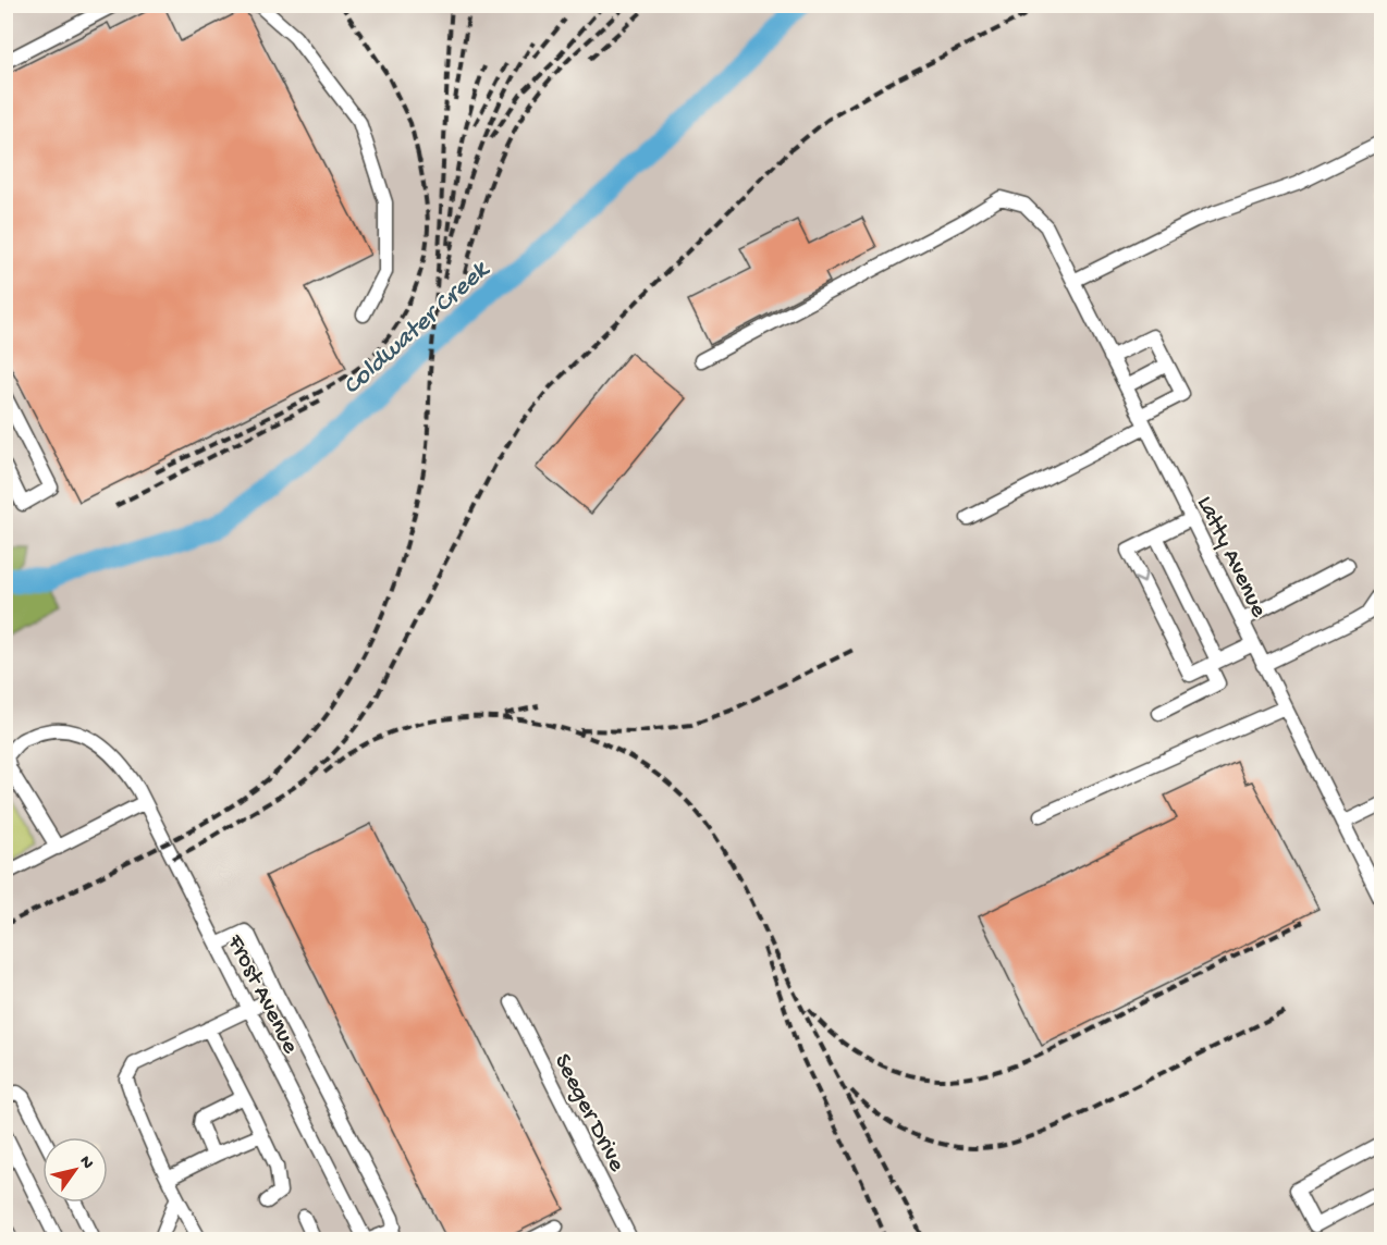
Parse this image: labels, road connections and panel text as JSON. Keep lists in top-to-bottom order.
{
  "streets": {
    "street": ["Latty Avenue", "Frost Avenue", "Seeger Drive"]
  },
  "water": ["Coldwater Creek"],
  "north": "top right"
}
